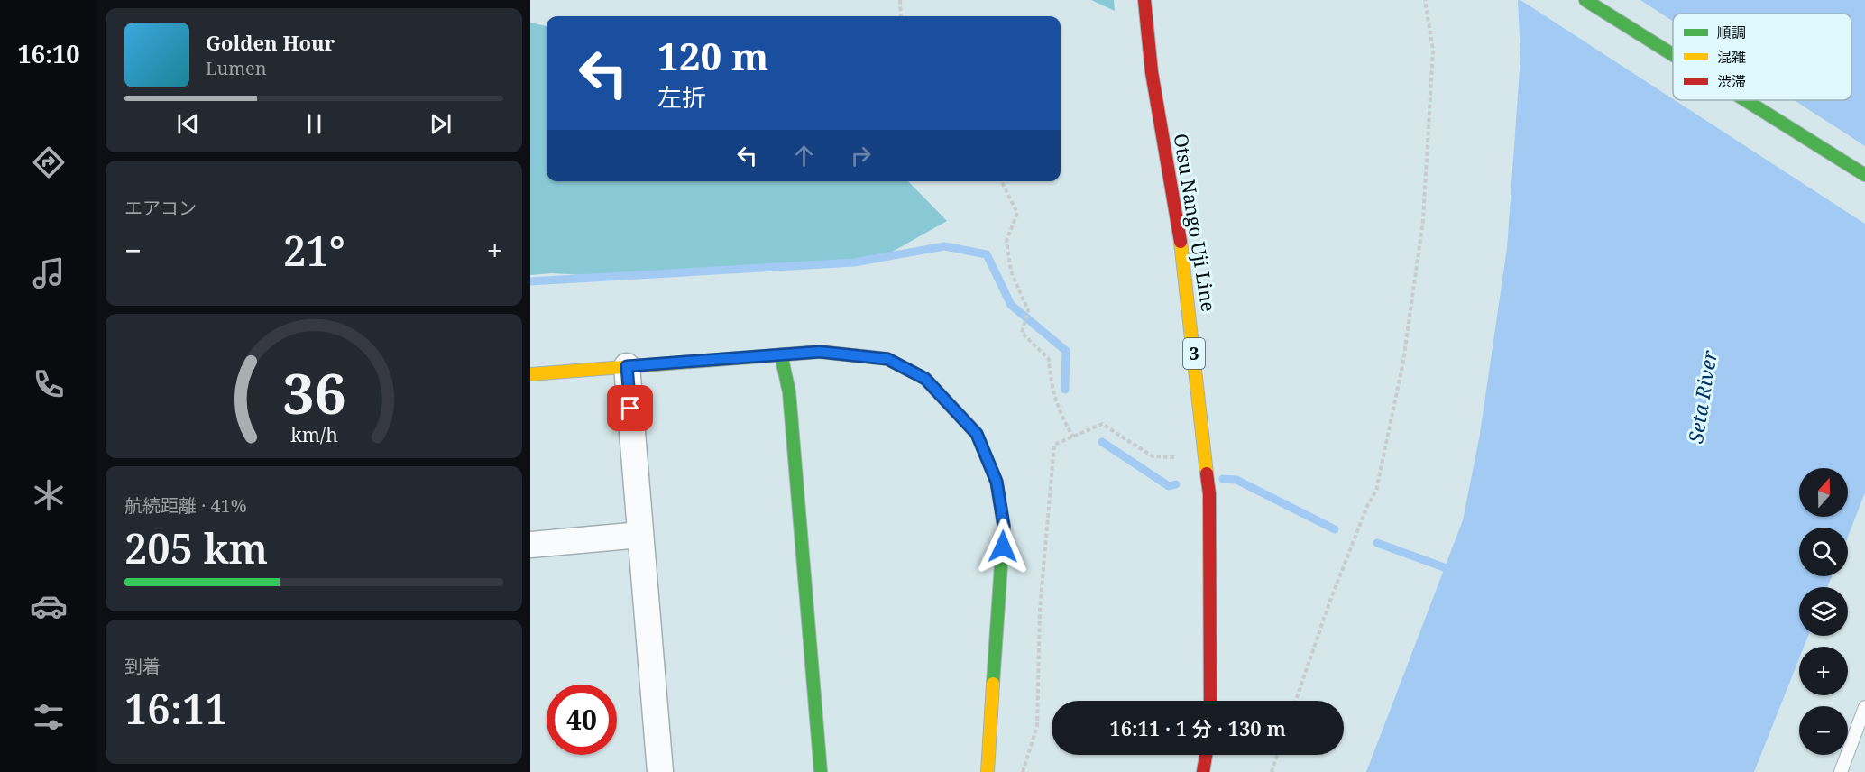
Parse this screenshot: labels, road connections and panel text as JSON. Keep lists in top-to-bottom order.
{
  "streets": {
    "main road": ["Otsu Nango Uji Line", "3"]
  },
  "water": ["Seta River"],
  "legend": ["順調", "混雑", "渋滞"],
  "north": "top",
  "page": {
    "tabs": "16:10",
    "turn": ["120 m", "左折"],
    "song": ["Golden Hour", "Lumen"],
    "tile": [
      "エアコン",
      ["航続距離 · 41%", "205 km"],
      ["到着", "16:11"]
    ],
    "heat": ["−", "21°", "+"],
    "map_buttons": ["+", "−"],
    "limit": "40",
    "trip": "16:11 · 1 分 · 130 m",
    "gauge": ["36", "km/h"]
  }
}
